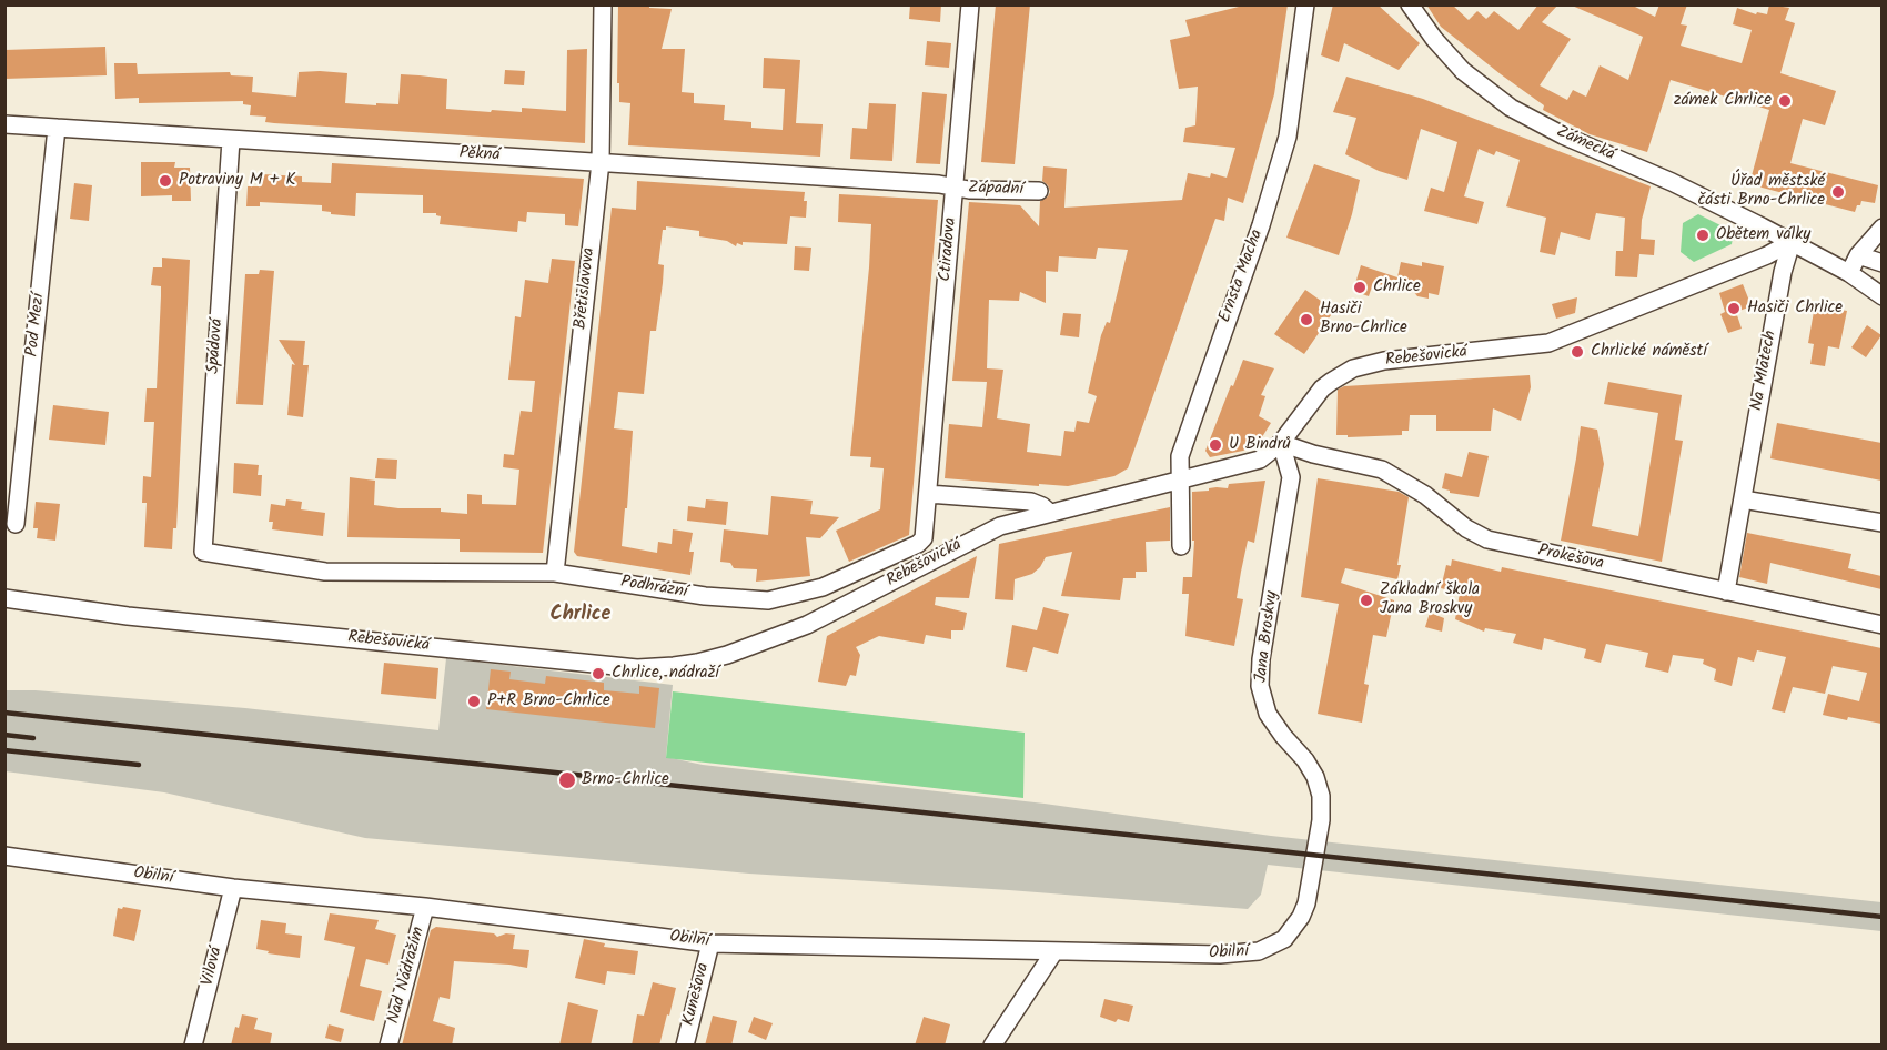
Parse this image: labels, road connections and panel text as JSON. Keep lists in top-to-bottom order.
{
  "streets": {
    "street": [
      "Zámecká",
      "Pěkná",
      "Západní",
      "Ctiradova",
      "Ernsta Macha",
      "Břetislavova",
      "Pod Mezí",
      "Spádová",
      "Rebešovická",
      "Na Mlatech",
      "Prokešova",
      "Podhrázní",
      "Jana Broskvy",
      "Obilní",
      "Vilová",
      "Nad Nádražím",
      "Kunešova"
    ]
  },
  "crossings": [
    ["Zámecká", "Rebešovická"],
    ["Zámecká", "Na Mlatech"],
    ["Pěkná", "Západní"],
    ["Pěkná", "Ctiradova"],
    ["Pěkná", "Břetislavova"],
    ["Pěkná", "Pod Mezí"],
    ["Pěkná", "Spádová"],
    ["Západní", "Ctiradova"],
    ["Ctiradova", "Podhrázní"],
    ["Ernsta Macha", "Rebešovická"],
    ["Břetislavova", "Podhrázní"],
    ["Spádová", "Podhrázní"],
    ["Rebešovická", "Na Mlatech"],
    ["Rebešovická", "Prokešova"],
    ["Rebešovická", "Jana Broskvy"],
    ["Na Mlatech", "Prokešova"],
    ["Prokešova", "Jana Broskvy"],
    ["Jana Broskvy", "Obilní"],
    ["Obilní", "Vilová"],
    ["Obilní", "Nad Nádražím"],
    ["Obilní", "Kunešova"]
  ],
  "districts": ["Chrlice"],
  "places": [
    "zámek Chrlice",
    "Potraviny M + K",
    "Úřad městské části Brno-Chrlice",
    "Obětem války",
    "Chrlice",
    "Hasiči Chrlice",
    "Hasiči Brno-Chrlice",
    "Chrlické náměstí",
    "U Bindrů",
    "Základní škola Jana Broskvy",
    "Chrlice, nádraží",
    "P+R Brno-Chrlice",
    "Brno-Chrlice"
  ]
}
